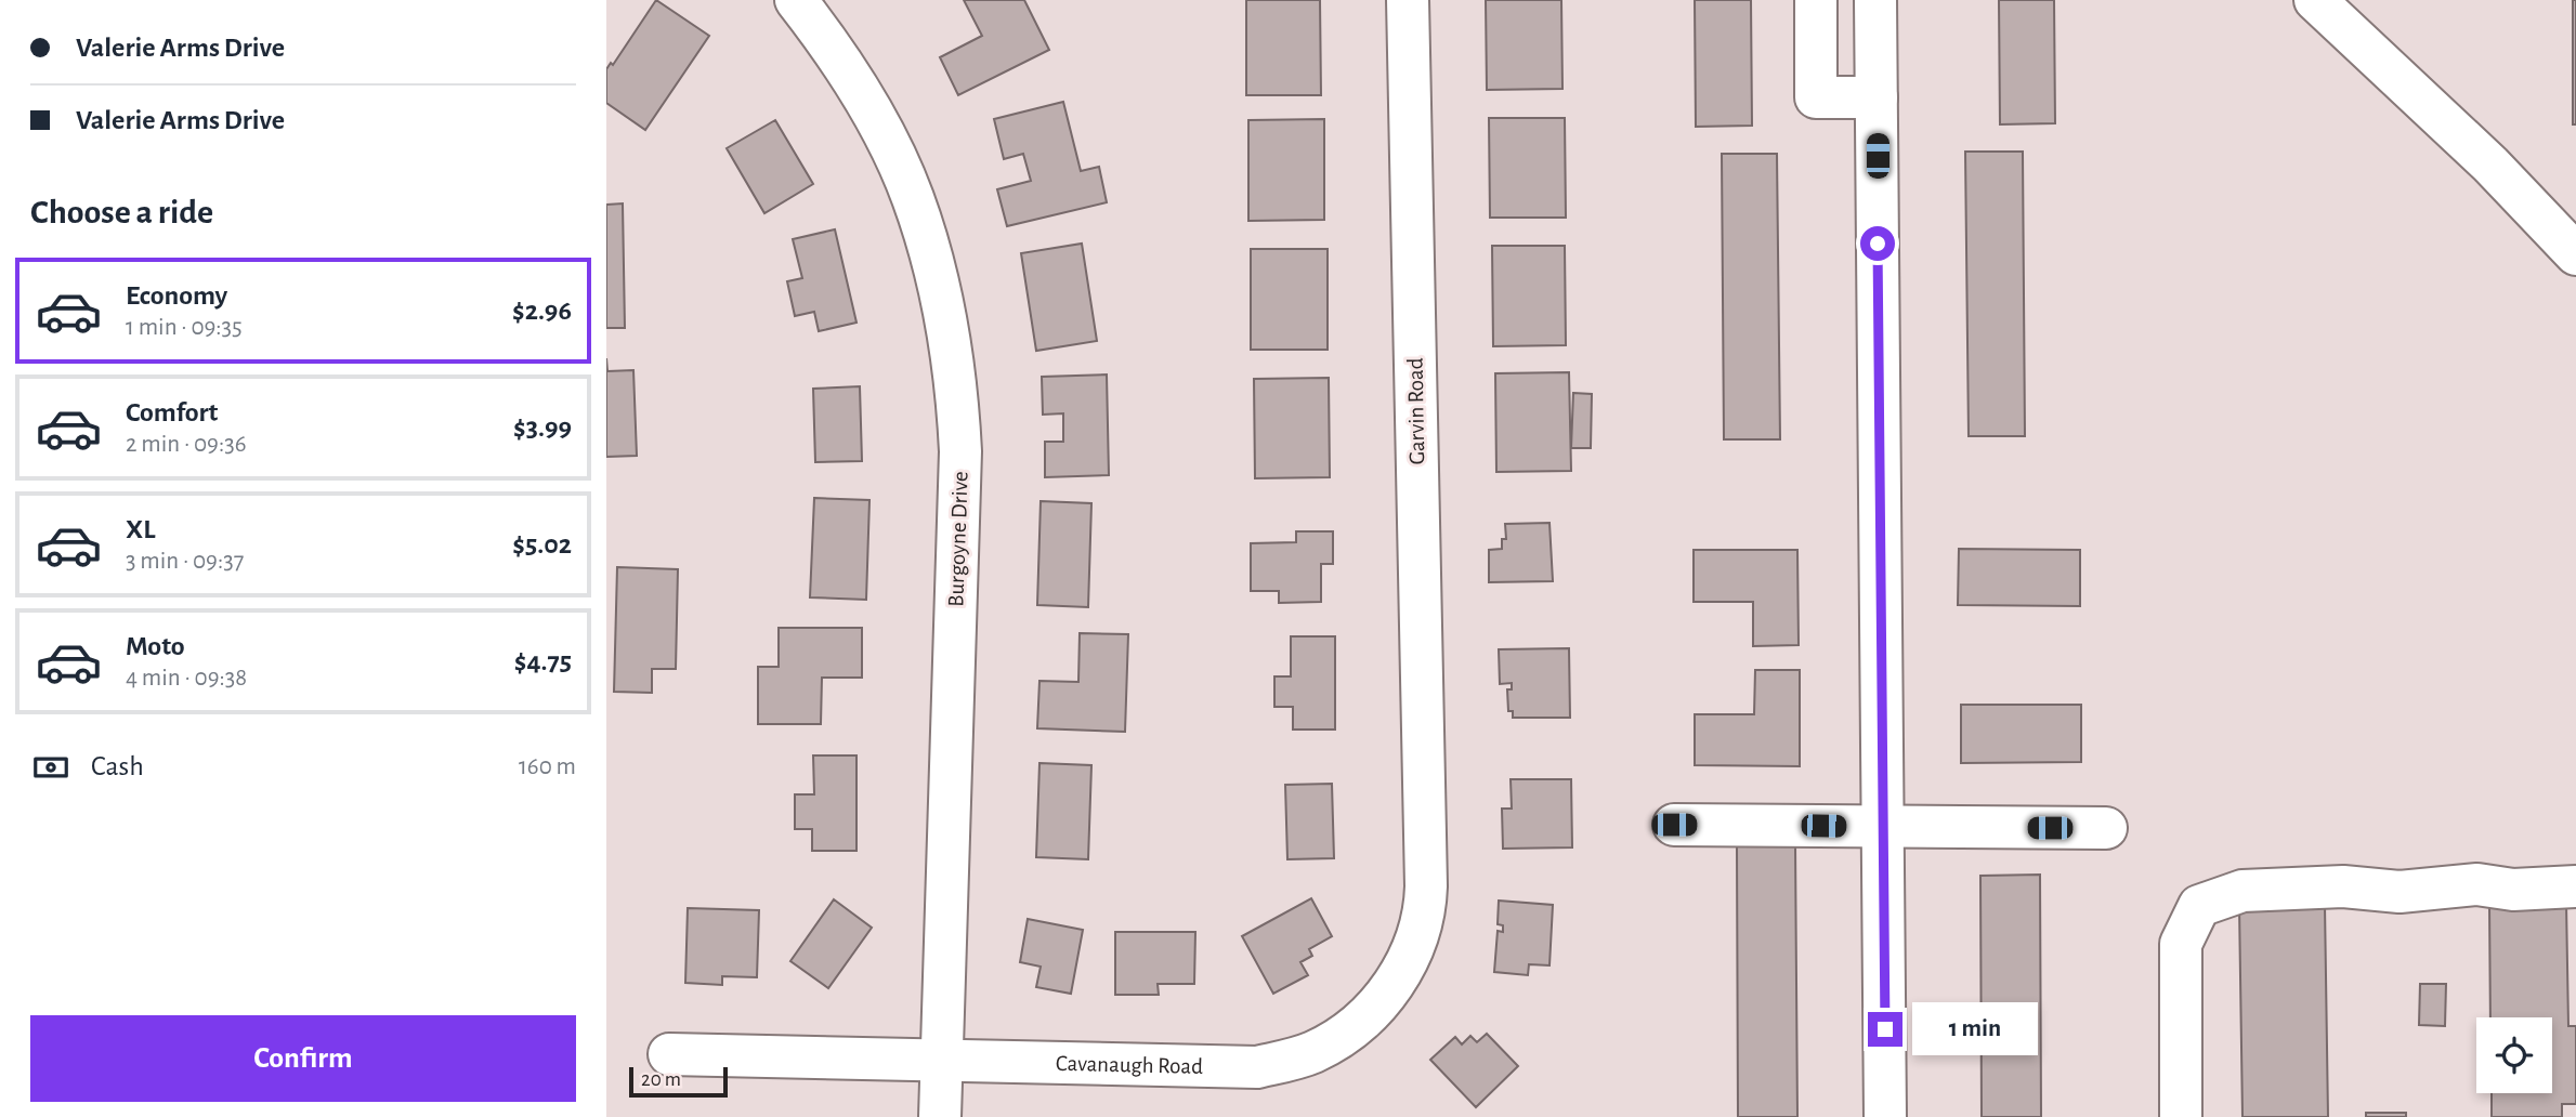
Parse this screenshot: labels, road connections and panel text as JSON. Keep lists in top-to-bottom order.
{
  "streets": {
    "street": ["Garvin Road", "Burgoyne Drive", "Cavanaugh Road"]
  },
  "crossings": [
    ["Garvin Road", "Cavanaugh Road"],
    ["Burgoyne Drive", "Cavanaugh Road"]
  ],
  "scale_bar": "20 m",
  "page": {
    "banner": ["Valerie Arms Drive", "Valerie Arms Drive"],
    "heading": "Choose a ride",
    "list": [
      {
        "name": "Economy",
        "note": "1 min · 09:35",
        "value": "$2.96"
      },
      {
        "name": "Comfort",
        "note": "2 min · 09:36",
        "value": "$3.99"
      },
      {
        "name": "XL",
        "note": "3 min · 09:37",
        "value": "$5.02"
      },
      {
        "name": "Moto",
        "note": "4 min · 09:38",
        "value": "$4.75"
      }
    ],
    "pay": ["Cash", "160 m"],
    "buttons": "Confirm",
    "bubble": "1 min",
    "scale": "20 m"
  }
}
